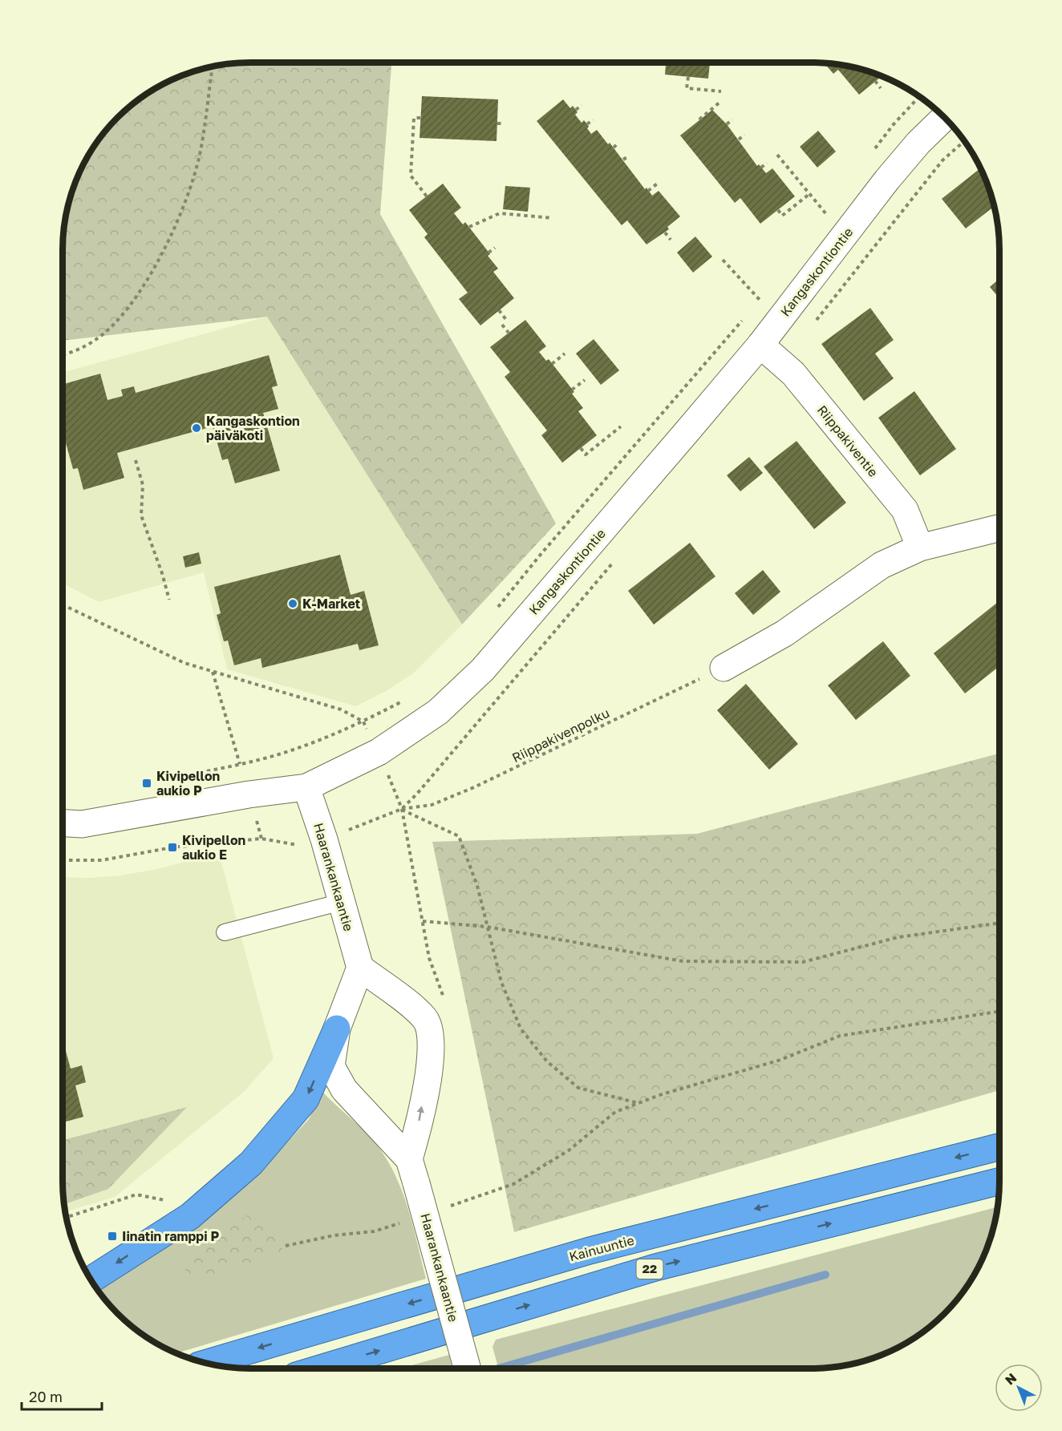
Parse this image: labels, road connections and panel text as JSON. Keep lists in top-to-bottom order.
{
  "streets": {
    "highway": ["Kainuuntie", "22"],
    "street": ["Kangaskontiontie", "Riippakiventie", "Haarankankaantie"],
    "path": ["Riippakivenpolku"]
  },
  "crossings": [
    ["Kangaskontiontie", "Riippakiventie"],
    ["Kangaskontiontie", "Haarankankaantie"],
    ["Riippakivenpolku", "Haarankankaantie"]
  ],
  "places": {
    "other": ["Kangaskontion päiväkoti", "K-Market"],
    "transit": ["Kivipellon aukio P", "Kivipellon aukio E", "Iinatin ramppi P"]
  },
  "scale_bar": "20 m",
  "north": "top left"
}
